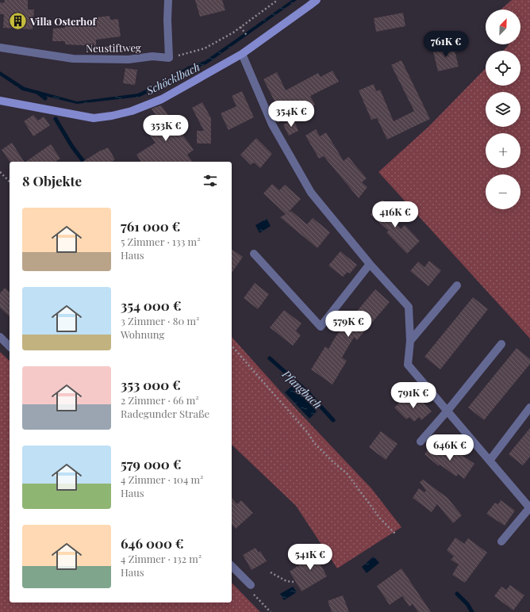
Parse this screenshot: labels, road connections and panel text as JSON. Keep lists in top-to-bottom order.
{
  "streets": {
    "street": ["Neustiftweg"]
  },
  "water": ["Schöcklbach", "Pfangbach"],
  "places": {
    "building": ["Villa Osterhof"]
  },
  "north": "top right",
  "page": {
    "map_buttons": ["+", "−"],
    "price": [
      "761K €",
      "354K €",
      "353K €",
      "416K €",
      "579K €",
      "791K €",
      "646K €",
      "541K €"
    ],
    "heading": "8 Objekte",
    "list": [
      {
        "name": "761 000 €",
        "note": "5 Zimmer · 133 m² · Haus"
      },
      {
        "name": "354 000 €",
        "note": "3 Zimmer · 80 m² · Wohnung"
      },
      {
        "name": "353 000 €",
        "note": "2 Zimmer · 66 m² · Radegunder Straße"
      },
      {
        "name": "579 000 €",
        "note": "4 Zimmer · 104 m² · Haus"
      },
      {
        "name": "646 000 €",
        "note": "4 Zimmer · 132 m² · Haus"
      }
    ]
  }
}
